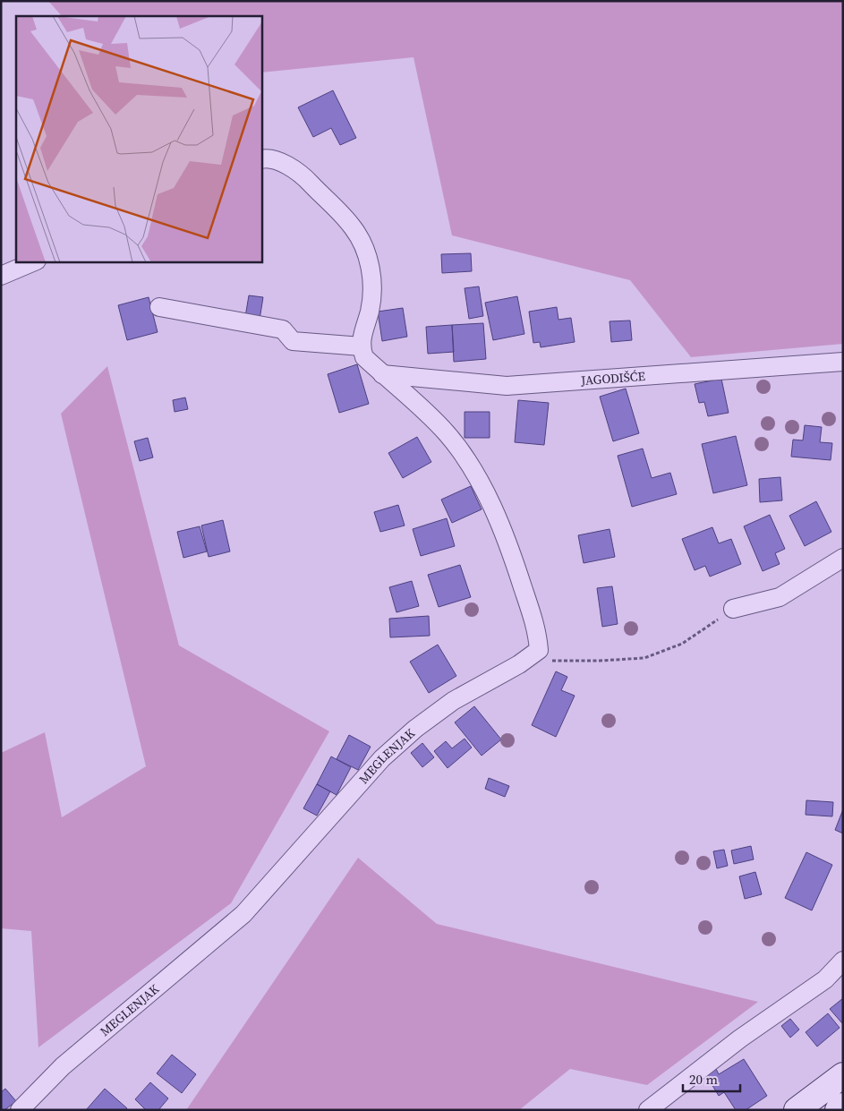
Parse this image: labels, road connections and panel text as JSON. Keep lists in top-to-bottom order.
{
  "streets": {
    "street": ["JAGODIŠĆE", "MEGLENJAK"]
  },
  "scale_bar": "20 m"
}
